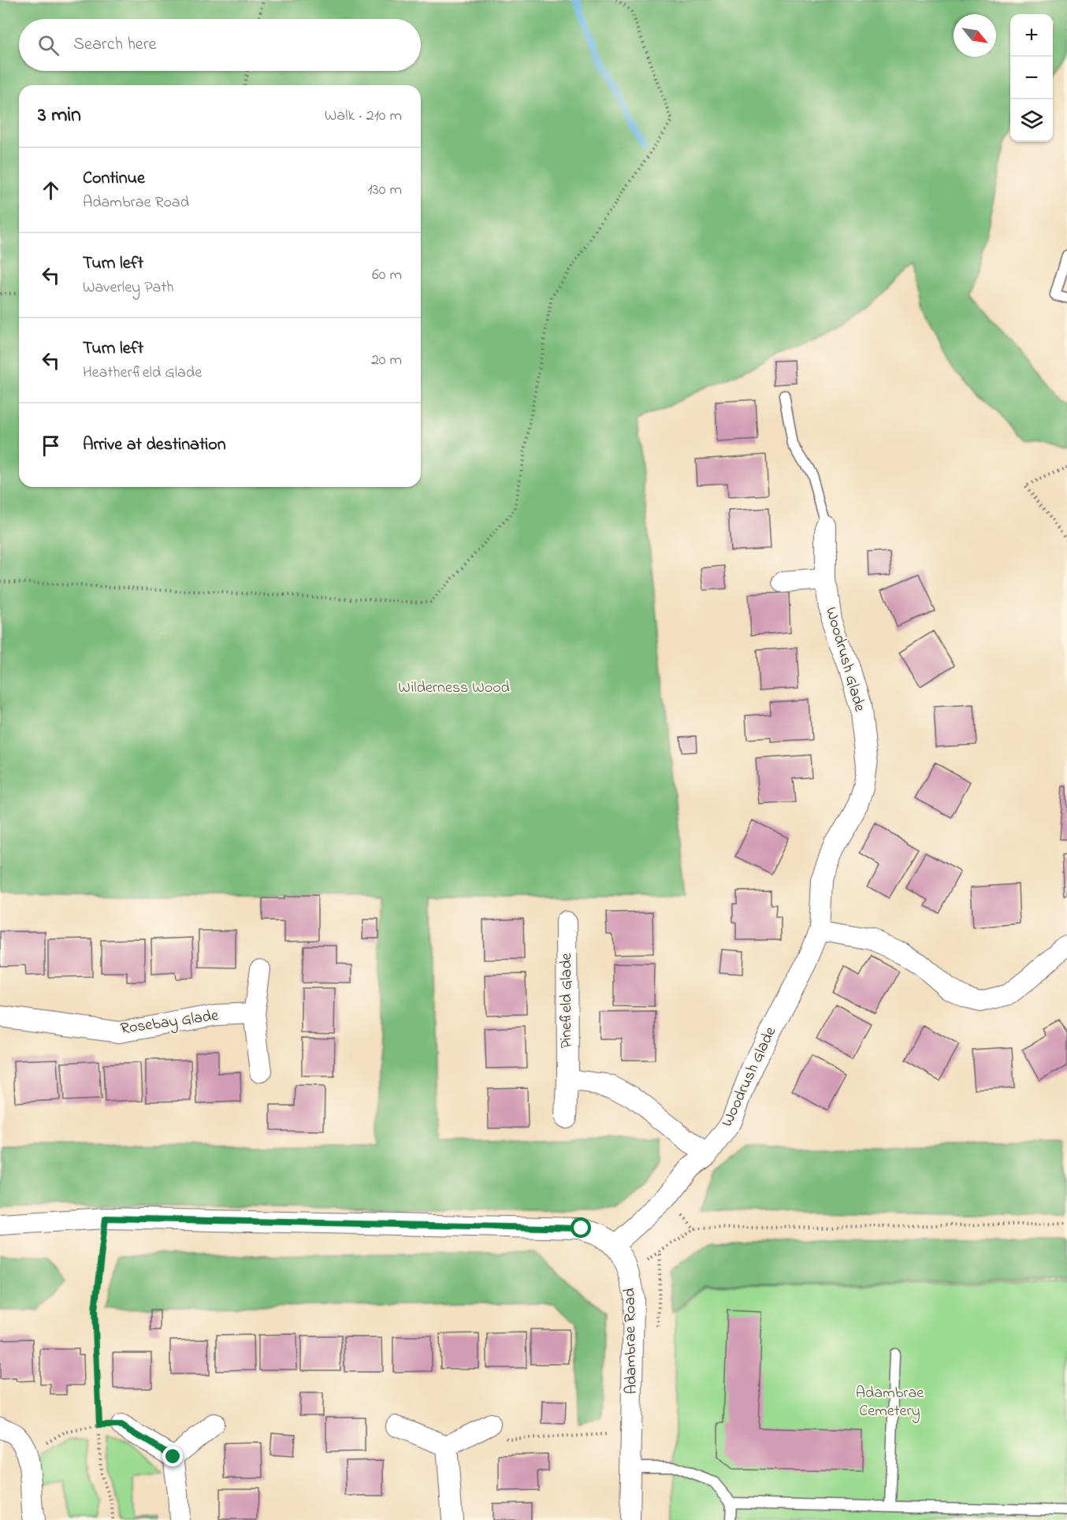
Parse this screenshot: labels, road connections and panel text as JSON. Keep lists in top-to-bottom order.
{
  "streets": {
    "street": [
      "Woodrush Glade",
      "Pinefield Glade",
      "Rosebay Glade",
      "Adambrae Road"
    ]
  },
  "crossings": [
    ["Woodrush Glade", "Adambrae Road"]
  ],
  "parks": ["Wilderness Wood", "Adambrae Cemetery"],
  "north": "bottom right",
  "page": {
    "map_buttons": ["+", "−"],
    "search": "Search here",
    "heading": ["3 min", "Walk · 210 m"],
    "list": [
      ["Continue", "Adambrae Road", "130 m"],
      ["Turn left", "Waverley Path", "60 m"],
      ["Turn left", "Heatherfield Glade", "20 m"],
      "Arrive at destination"
    ]
  }
}
